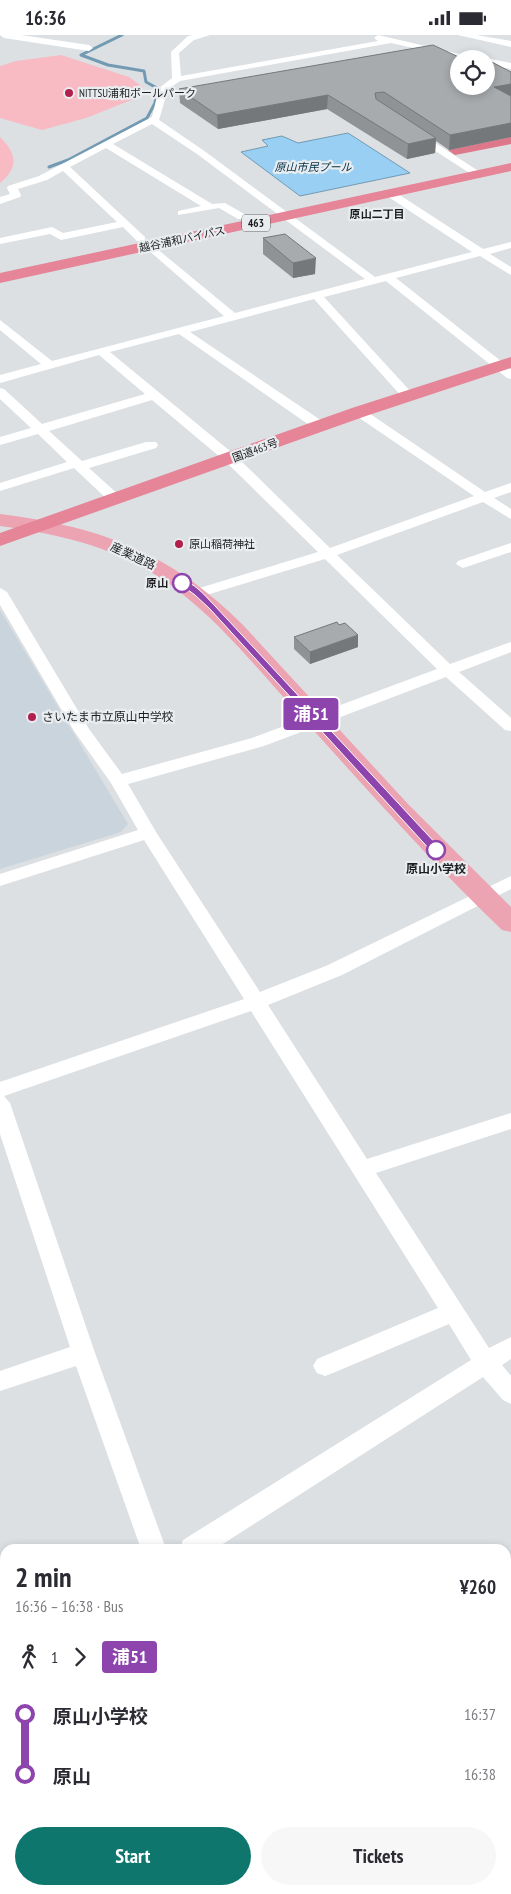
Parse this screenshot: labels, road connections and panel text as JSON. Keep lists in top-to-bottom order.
{
  "streets": {
    "highway": ["463", "越谷浦和バイパス", "国道463号"],
    "main road": ["産業道路"]
  },
  "crossings": [
    ["国道463号", "産業道路"]
  ],
  "districts": ["原山二丁目"],
  "water": ["原山市民プール"],
  "places": [
    "NITTSU浦和ボールパーク",
    "原山稲荷神社",
    "原山",
    "さいたま市立原山中学校",
    "原山小学校"
  ],
  "lines": ["bus line 浦51"],
  "page": {
    "status": "16:36",
    "on_map": "浦51",
    "heading": ["2 min", "16:36 – 16:38 · Bus", "¥260"],
    "legs": ["1", "浦51"],
    "list": [
      {
        "name": "原山小学校",
        "value": "16:37"
      },
      {
        "name": "原山",
        "value": "16:38"
      }
    ],
    "buttons": ["Start", "Tickets"]
  }
}
